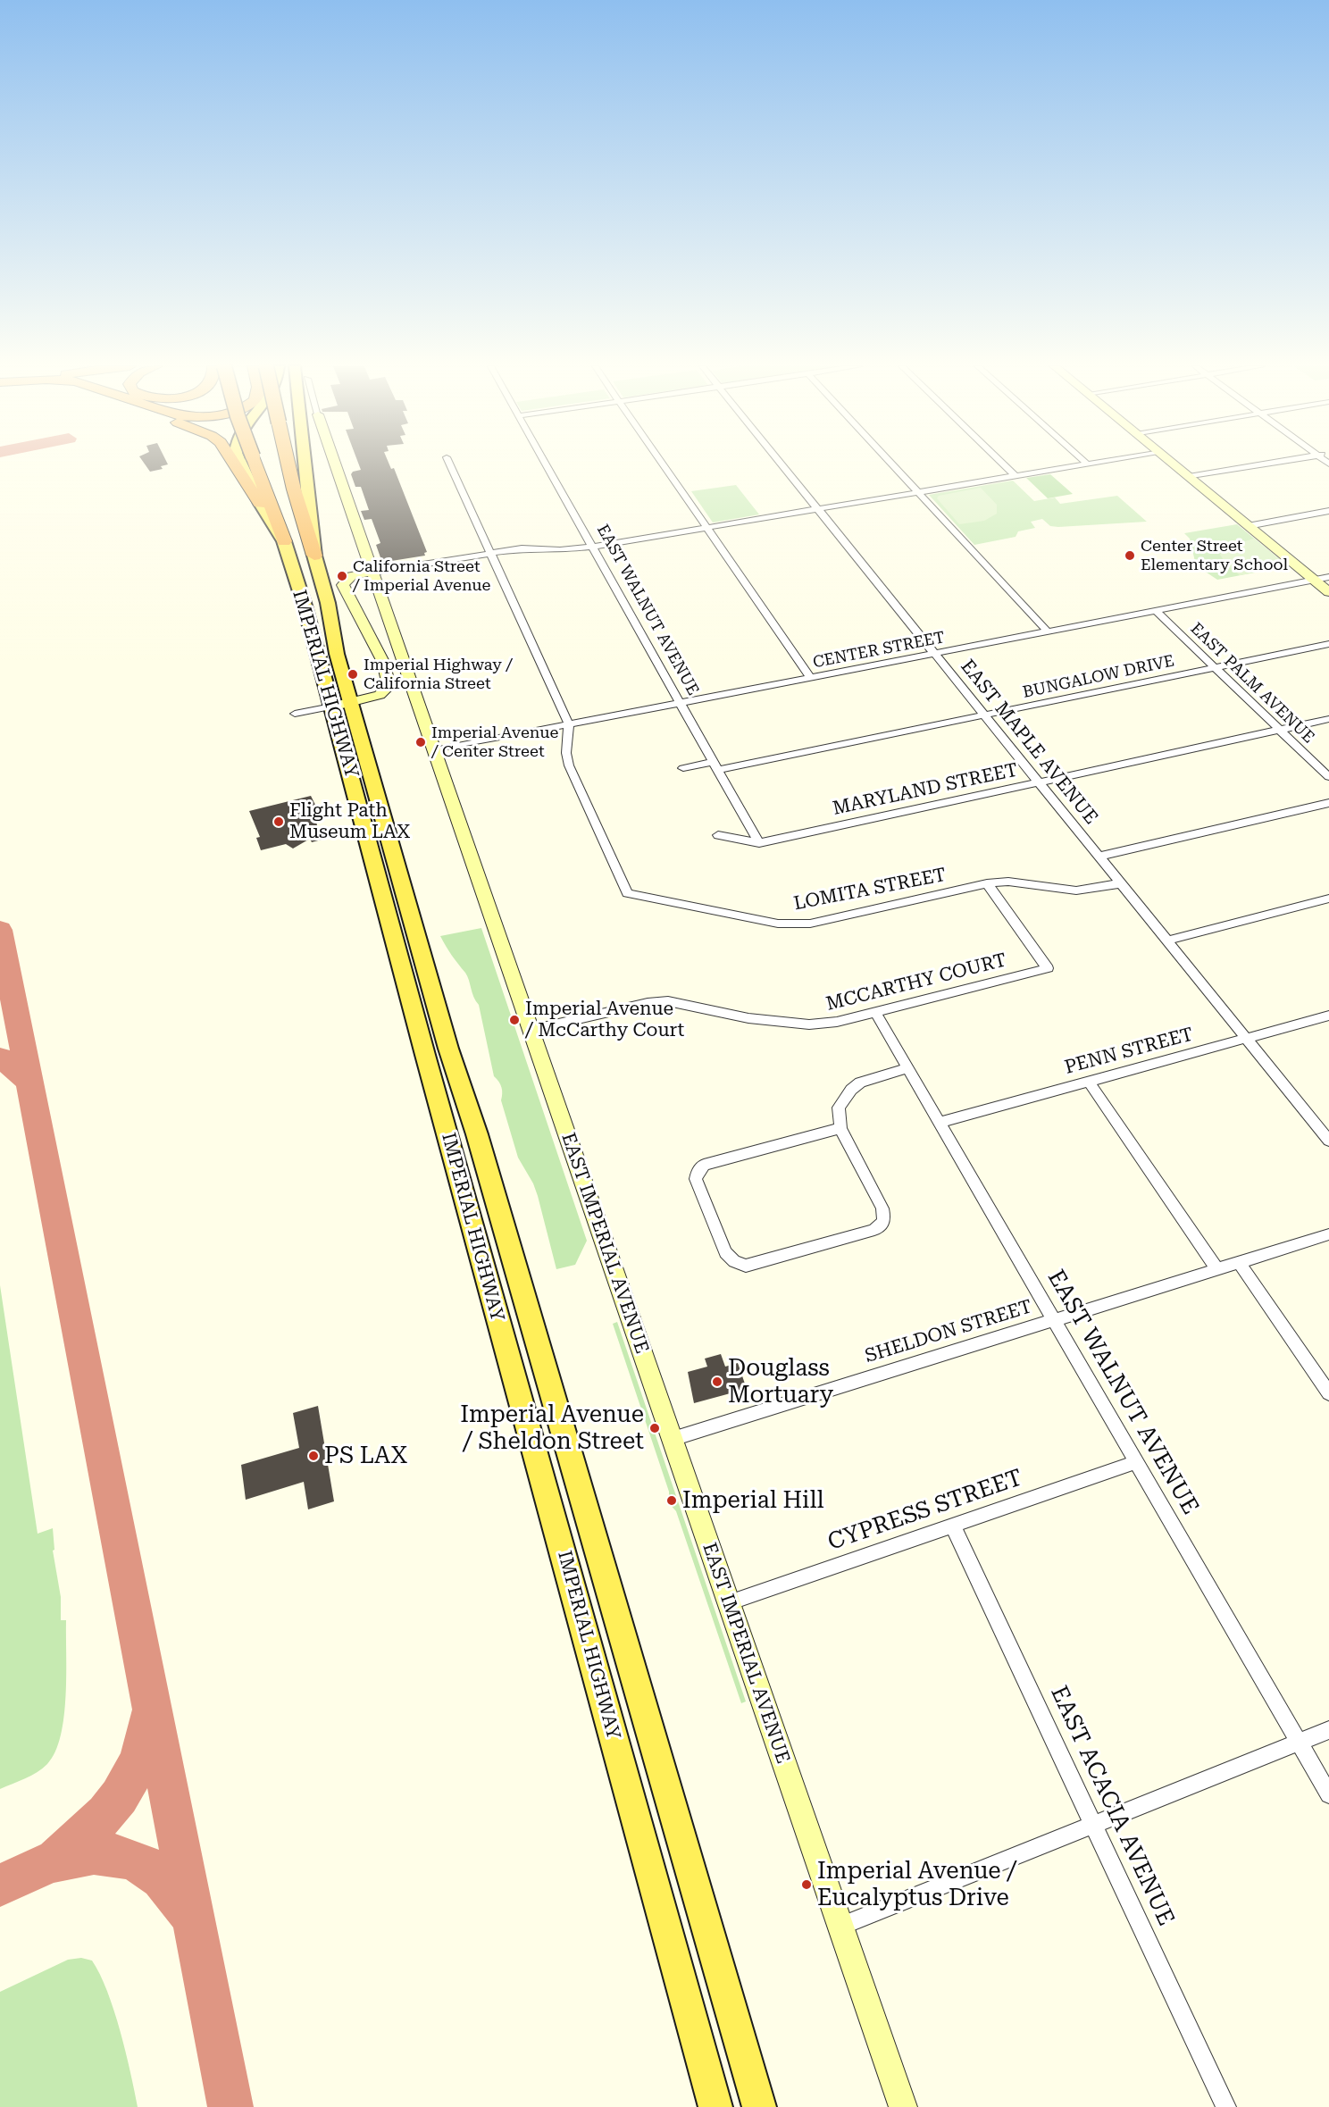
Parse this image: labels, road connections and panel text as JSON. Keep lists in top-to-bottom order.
{
  "streets": {
    "main road": ["IMPERIAL HIGHWAY"],
    "street": [
      "EAST WALNUT AVENUE",
      "CENTER STREET",
      "BUNGALOW DRIVE",
      "EAST PALM AVENUE",
      "EAST MAPLE AVENUE",
      "MARYLAND STREET",
      "LOMITA STREET",
      "MCCARTHY COURT",
      "PENN STREET",
      "EAST IMPERIAL AVENUE",
      "SHELDON STREET",
      "CYPRESS STREET",
      "EAST ACACIA AVENUE"
    ]
  },
  "crossings": [
    ["EAST WALNUT AVENUE", "CENTER STREET"],
    ["EAST WALNUT AVENUE", "BUNGALOW DRIVE"],
    ["EAST WALNUT AVENUE", "MARYLAND STREET"],
    ["EAST WALNUT AVENUE", "MCCARTHY COURT"],
    ["EAST WALNUT AVENUE", "PENN STREET"],
    ["EAST WALNUT AVENUE", "SHELDON STREET"],
    ["EAST WALNUT AVENUE", "CYPRESS STREET"],
    ["CENTER STREET", "EAST PALM AVENUE"],
    ["CENTER STREET", "EAST MAPLE AVENUE"],
    ["CENTER STREET", "LOMITA STREET"],
    ["CENTER STREET", "EAST IMPERIAL AVENUE"],
    ["BUNGALOW DRIVE", "EAST PALM AVENUE"],
    ["BUNGALOW DRIVE", "EAST MAPLE AVENUE"],
    ["EAST PALM AVENUE", "MARYLAND STREET"],
    ["EAST MAPLE AVENUE", "MARYLAND STREET"],
    ["EAST MAPLE AVENUE", "LOMITA STREET"],
    ["EAST MAPLE AVENUE", "PENN STREET"],
    ["LOMITA STREET", "MCCARTHY COURT"],
    ["MCCARTHY COURT", "EAST IMPERIAL AVENUE"],
    ["EAST IMPERIAL AVENUE", "SHELDON STREET"],
    ["EAST IMPERIAL AVENUE", "CYPRESS STREET"],
    ["CYPRESS STREET", "EAST ACACIA AVENUE"]
  ],
  "places": [
    "Center Street Elementary School",
    "California Street / Imperial Avenue",
    "Imperial Highway / California Street",
    "Imperial Avenue / Center Street",
    "Flight Path Museum LAX",
    "Imperial Avenue / McCarthy Court",
    "Douglass Mortuary",
    "Imperial Avenue / Sheldon Street",
    "PS LAX",
    "Imperial Hill",
    "Imperial Avenue / Eucalyptus Drive"
  ]
}
